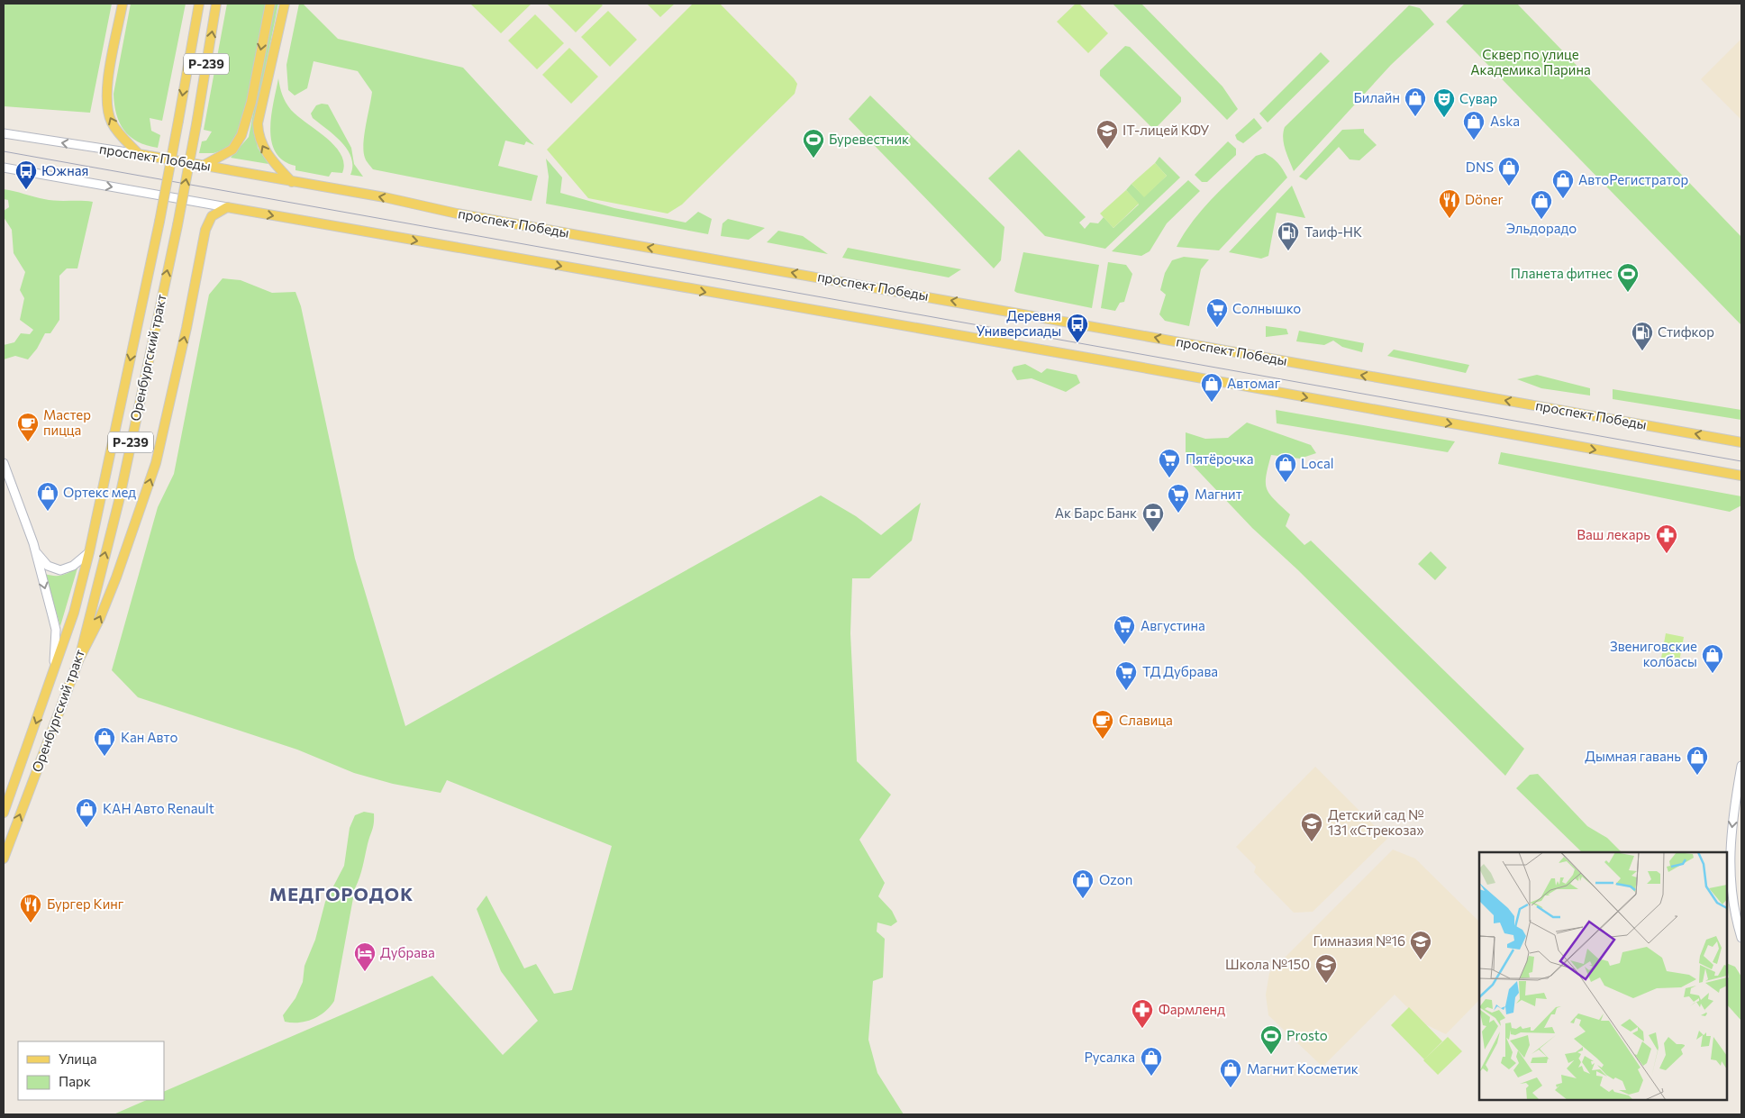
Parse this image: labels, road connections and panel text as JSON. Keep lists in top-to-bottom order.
{
  "streets": {
    "main road": ["Р-239", "проспект Победы", "Оренбургский тракт"]
  },
  "districts": ["МЕДГОРОДОК"],
  "parks": ["Сквер по улице Академика Парина"],
  "places": {
    "shop": [
      "Билайн",
      "Aska",
      "DNS",
      "АвтоРегистратор",
      "Эльдорадо",
      "Автомаг",
      "Local",
      "Ортекс мед",
      "Звениговские колбасы",
      "Кан Авто",
      "Дымная гавань",
      "КАН Авто Renault",
      "Ozon",
      "Русалка",
      "Магнит Косметик"
    ],
    "theatre": ["Сувар"],
    "school or university": [
      "IT-лицей КФУ",
      "Детский сад № 131 «Стрекоза»",
      "Гимназия №16",
      "Школа №150"
    ],
    "sports": ["Буревестник", "Планета фитнес", "Prosto"],
    "bus stop": ["Южная", "Деревня Универсиады"],
    "restaurant": ["Döner", "Бургер Кинг"],
    "fuel station": ["Таиф-НК", "Стифкор"],
    "supermarket": [
      "Солнышко",
      "Пятёрочка",
      "Магнит",
      "Августина",
      "ТД Дубрава"
    ],
    "cafe": ["Мастер пицца", "Славица"],
    "bank": ["Ак Барс Банк"],
    "pharmacy": ["Ваш лекарь", "Фармленд"],
    "hotel": ["Дубрава"]
  },
  "legend": ["Улица", "Парк"]
}
